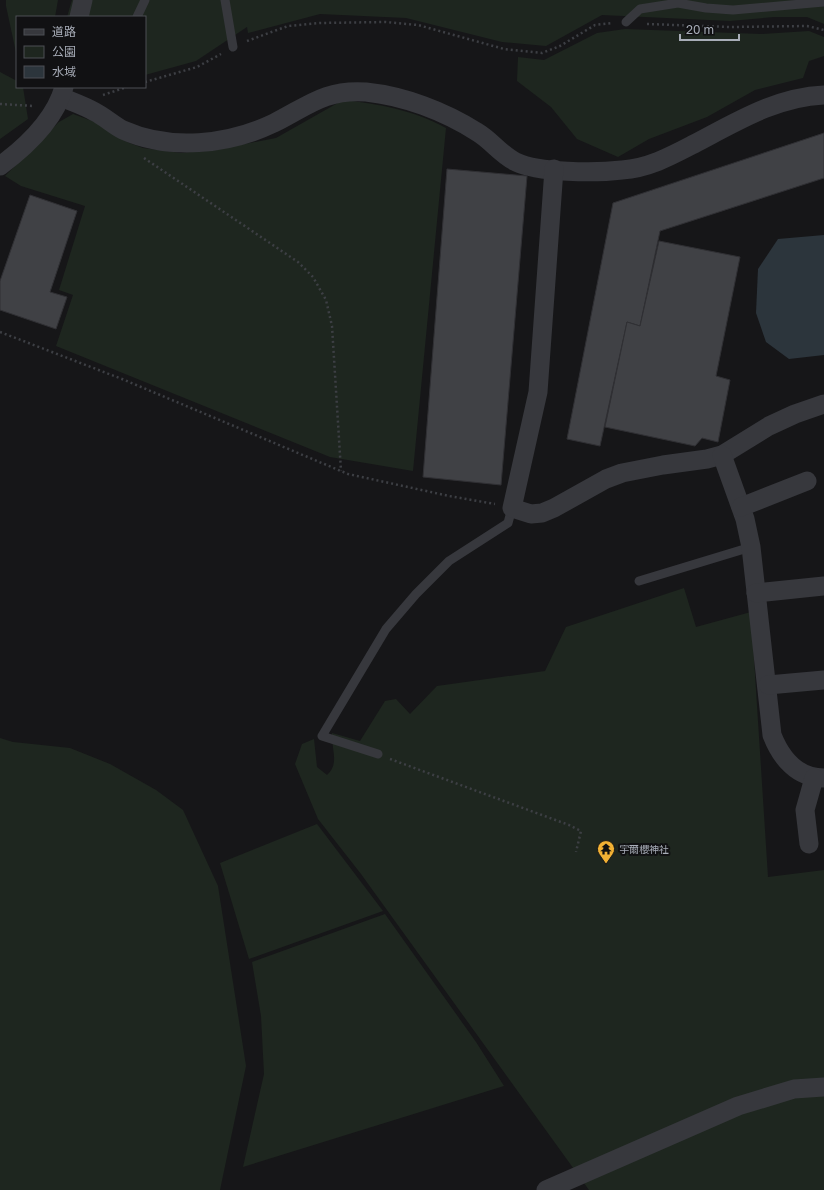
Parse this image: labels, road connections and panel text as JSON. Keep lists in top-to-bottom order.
{
  "places": {
    "temple": ["宇爾櫻神社"]
  },
  "legend": ["道路", "公園", "水域"],
  "scale_bar": "20 m"
}
